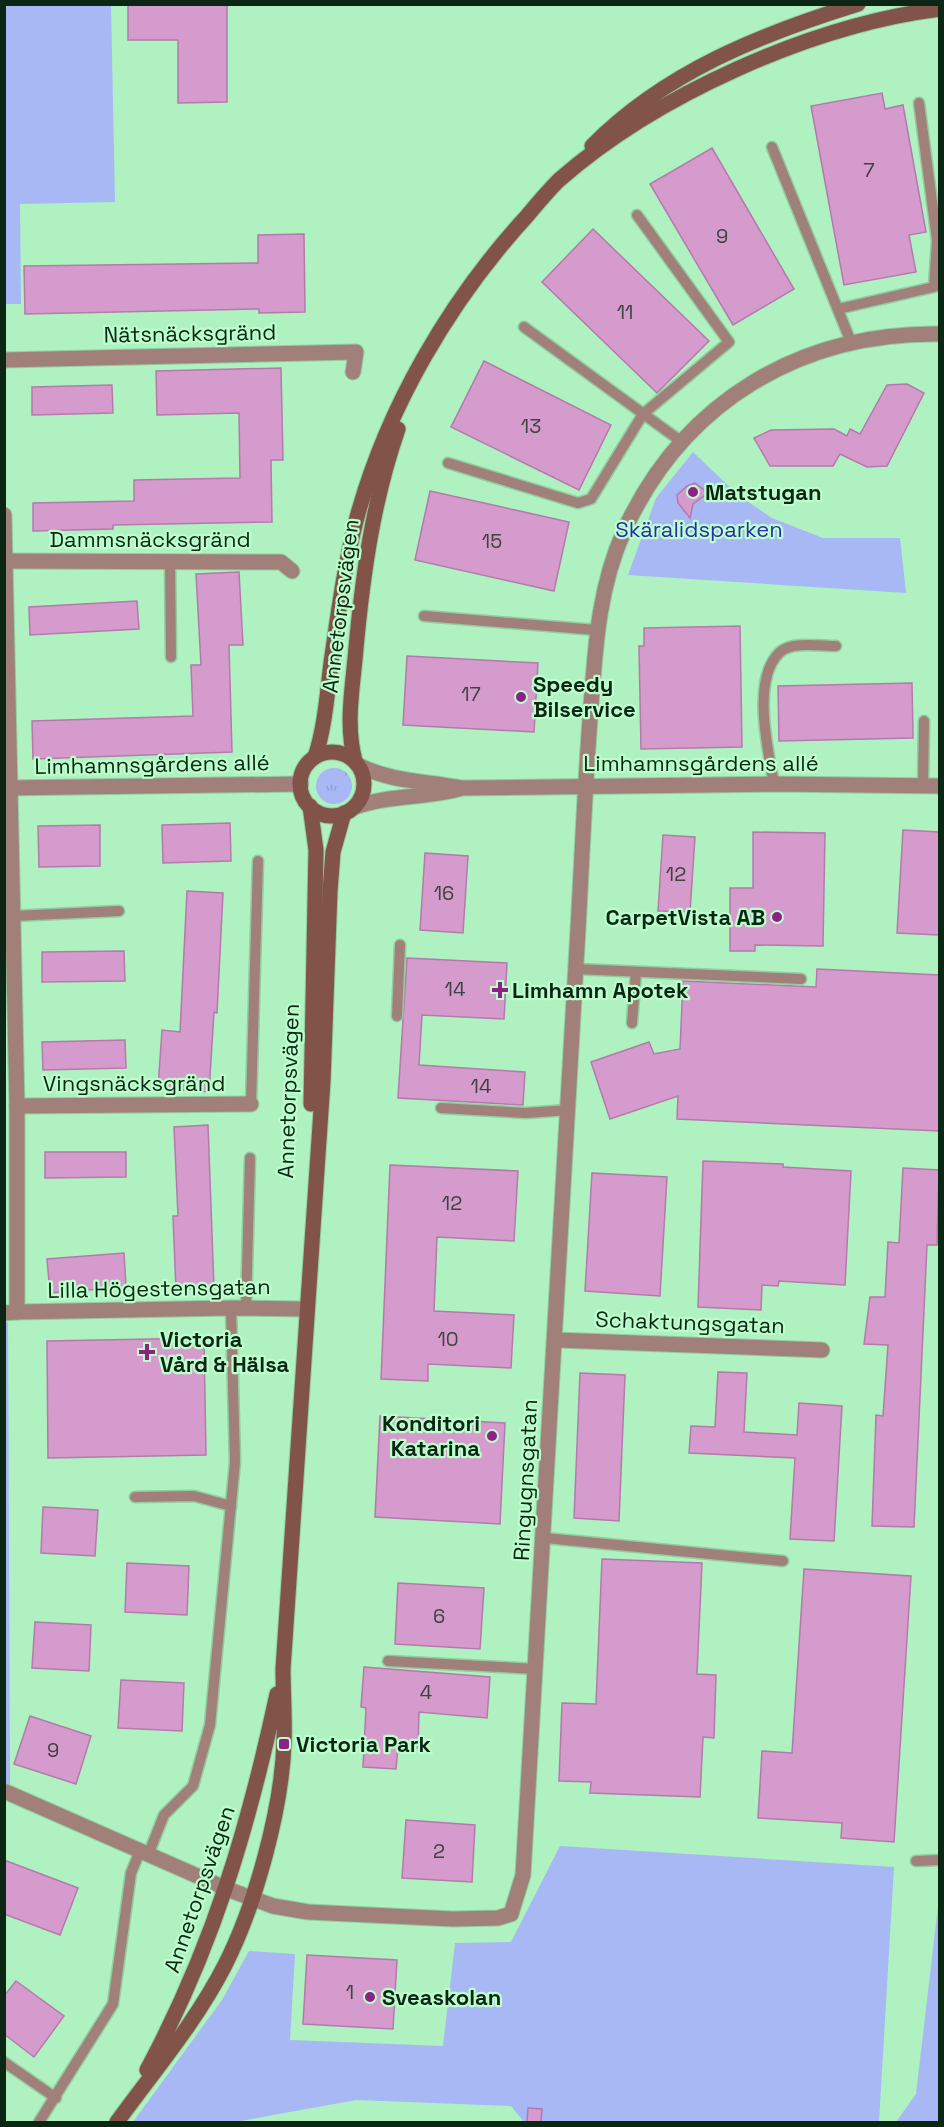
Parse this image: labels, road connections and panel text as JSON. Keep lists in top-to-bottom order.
{
  "streets": {
    "main road": ["Annetorpsvägen"],
    "street": [
      "Nätsnäcksgränd",
      "Dammsnäcksgränd",
      "Limhamnsgårdens allé",
      "Vingsnäcksgränd",
      "Lilla Högestensgatan",
      "Schaktungsgatan",
      "Ringugnsgatan"
    ]
  },
  "crossings": [
    ["Annetorpsvägen", "Limhamnsgårdens allé"],
    ["Annetorpsvägen", "Lilla Högestensgatan"],
    ["Annetorpsvägen", "Ringugnsgatan"],
    ["Limhamnsgårdens allé", "Ringugnsgatan"],
    ["Schaktungsgatan", "Ringugnsgatan"]
  ],
  "parks": ["Skäralidsparken"],
  "places": {
    "other": [
      "Matstugan",
      "Speedy Bilservice",
      "CarpetVista AB",
      "Konditori Katarina",
      "Sveaskolan"
    ],
    "health": ["Limhamn Apotek", "Victoria Vård & Hälsa"],
    "transit": ["Victoria Park"]
  },
  "house_numbers": [
    "7",
    "9",
    "11",
    "13",
    "15",
    "17",
    "12",
    "16",
    "14",
    "14",
    "12",
    "10",
    "6",
    "4",
    "9",
    "2",
    "1"
  ]
}
